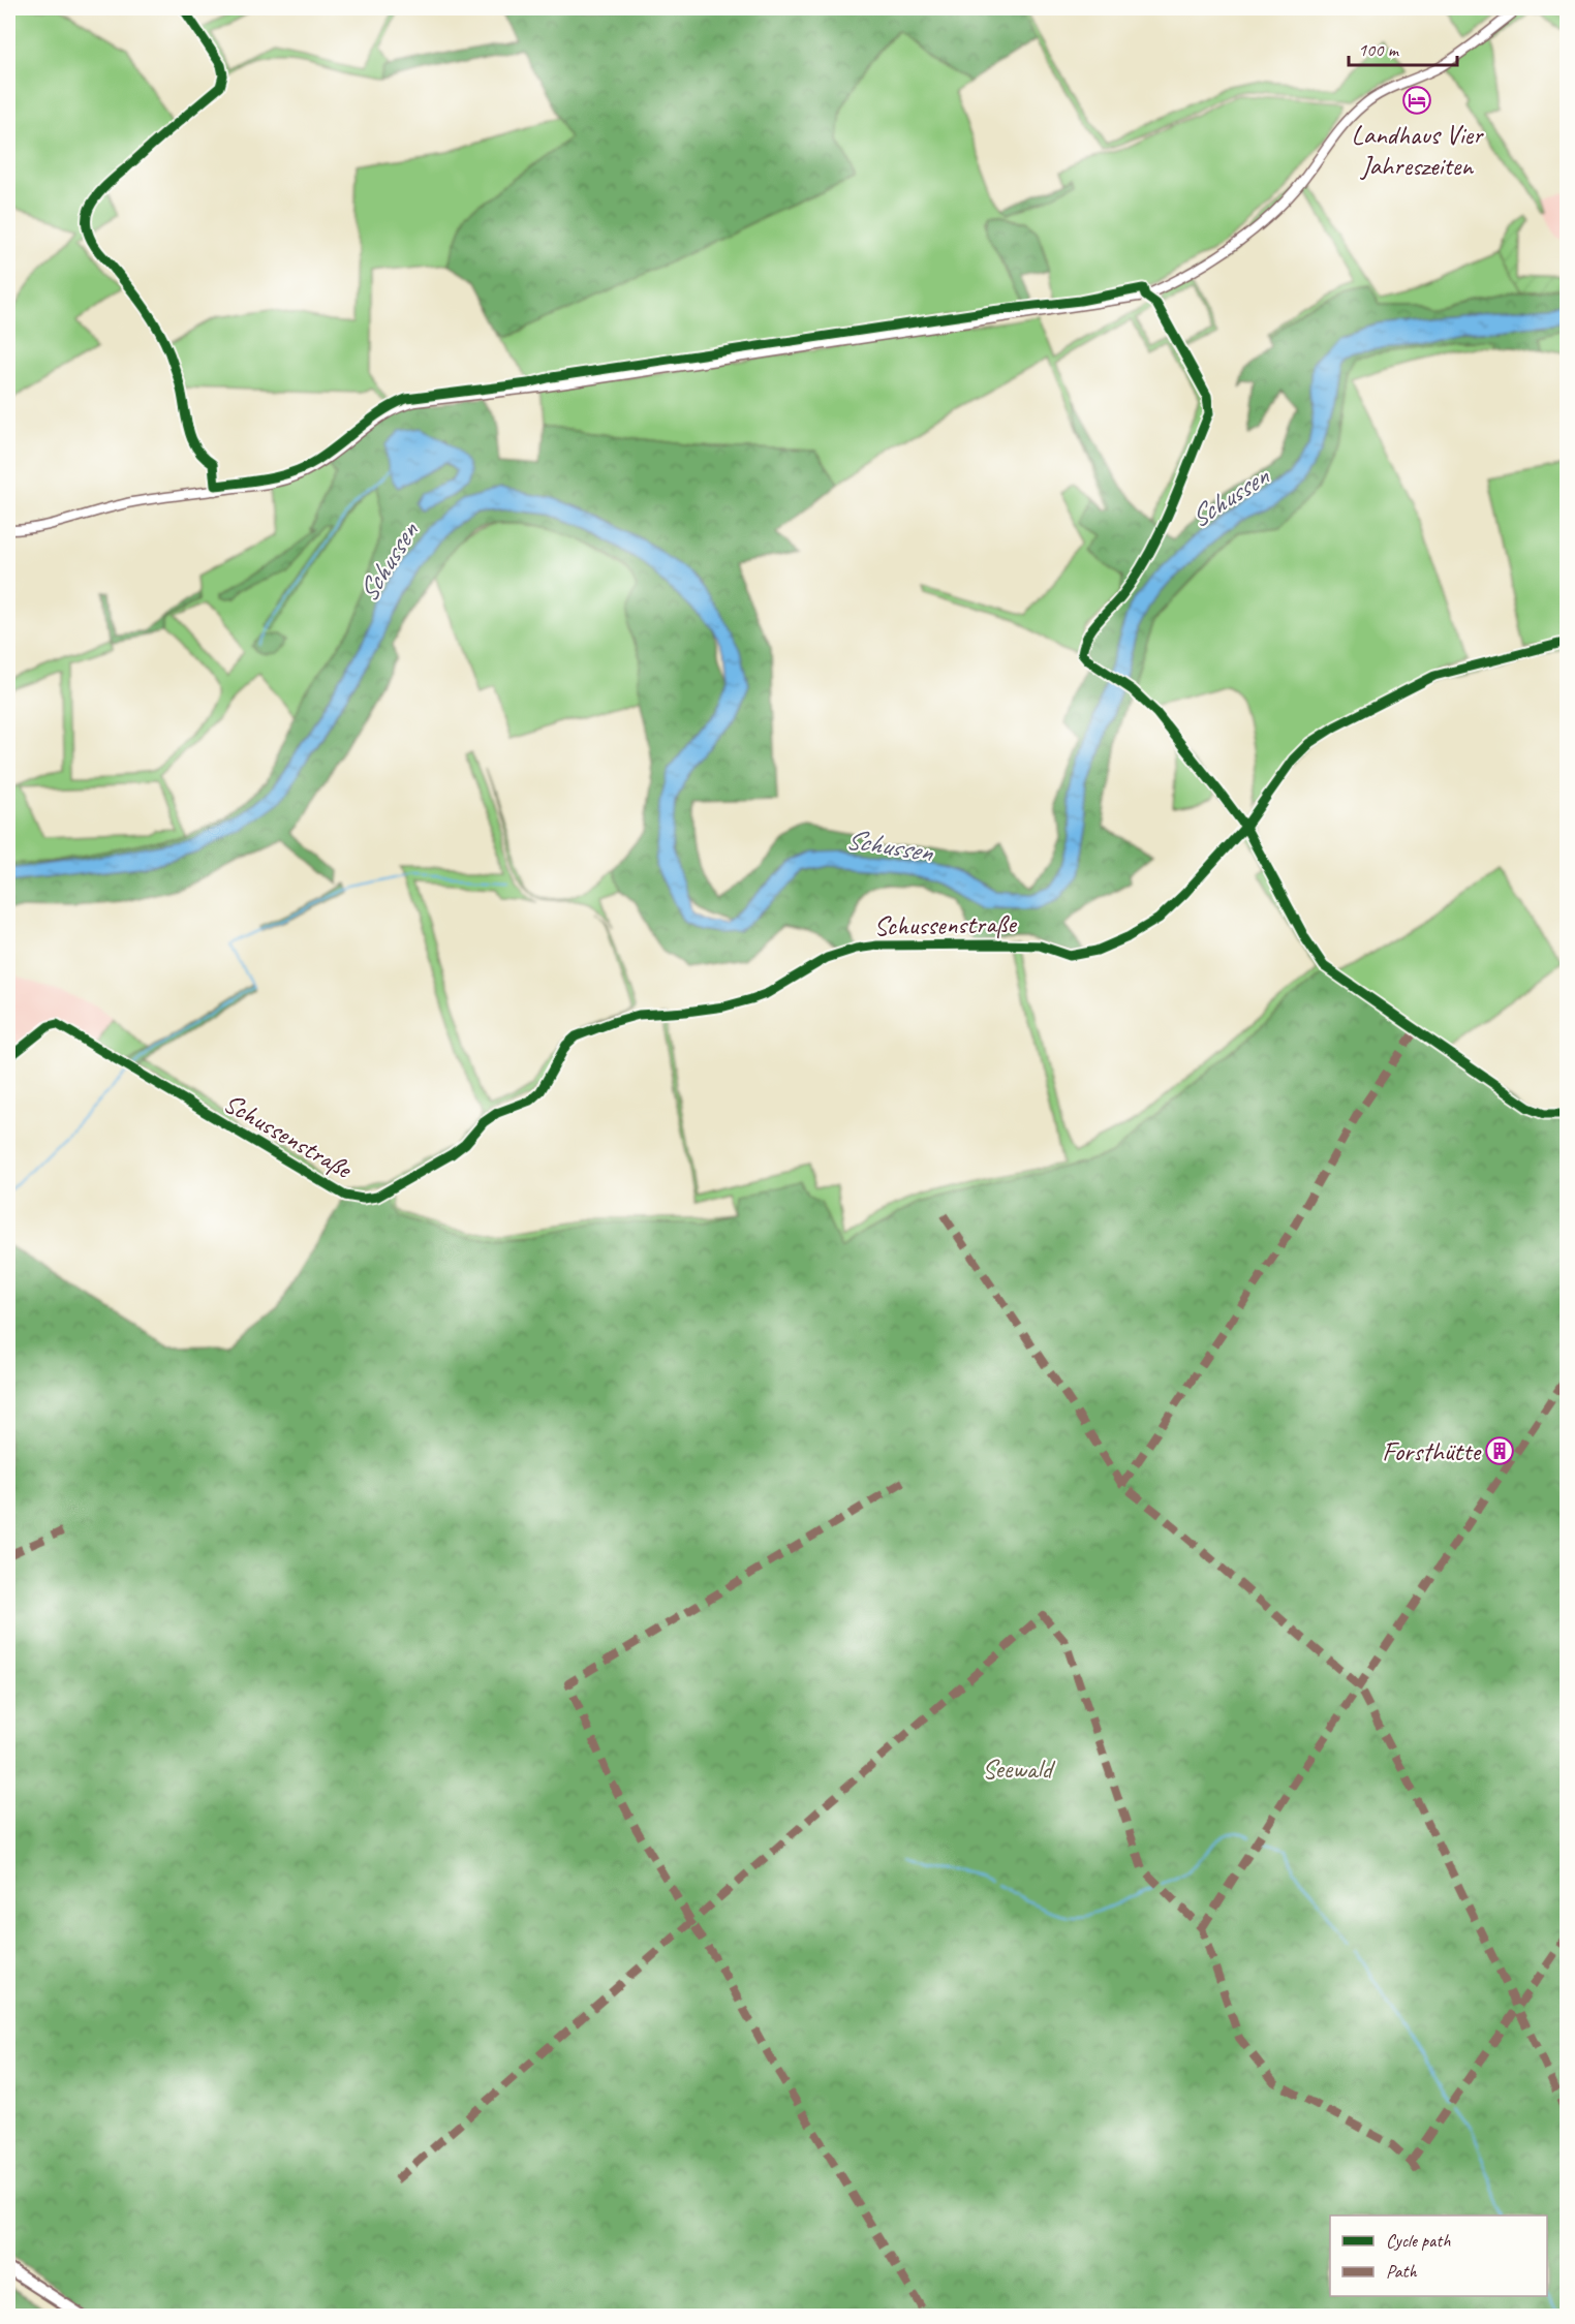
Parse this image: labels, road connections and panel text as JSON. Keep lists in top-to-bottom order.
{
  "streets": {
    "street": ["Schussenstraße"]
  },
  "water": ["Schussen"],
  "parks": ["Seewald"],
  "places": {
    "hotel": ["Landhaus Vier Jahreszeiten"],
    "building": ["Forsthütte"]
  },
  "legend": ["Cycle path", "Path"],
  "scale_bar": "100 m"
}
